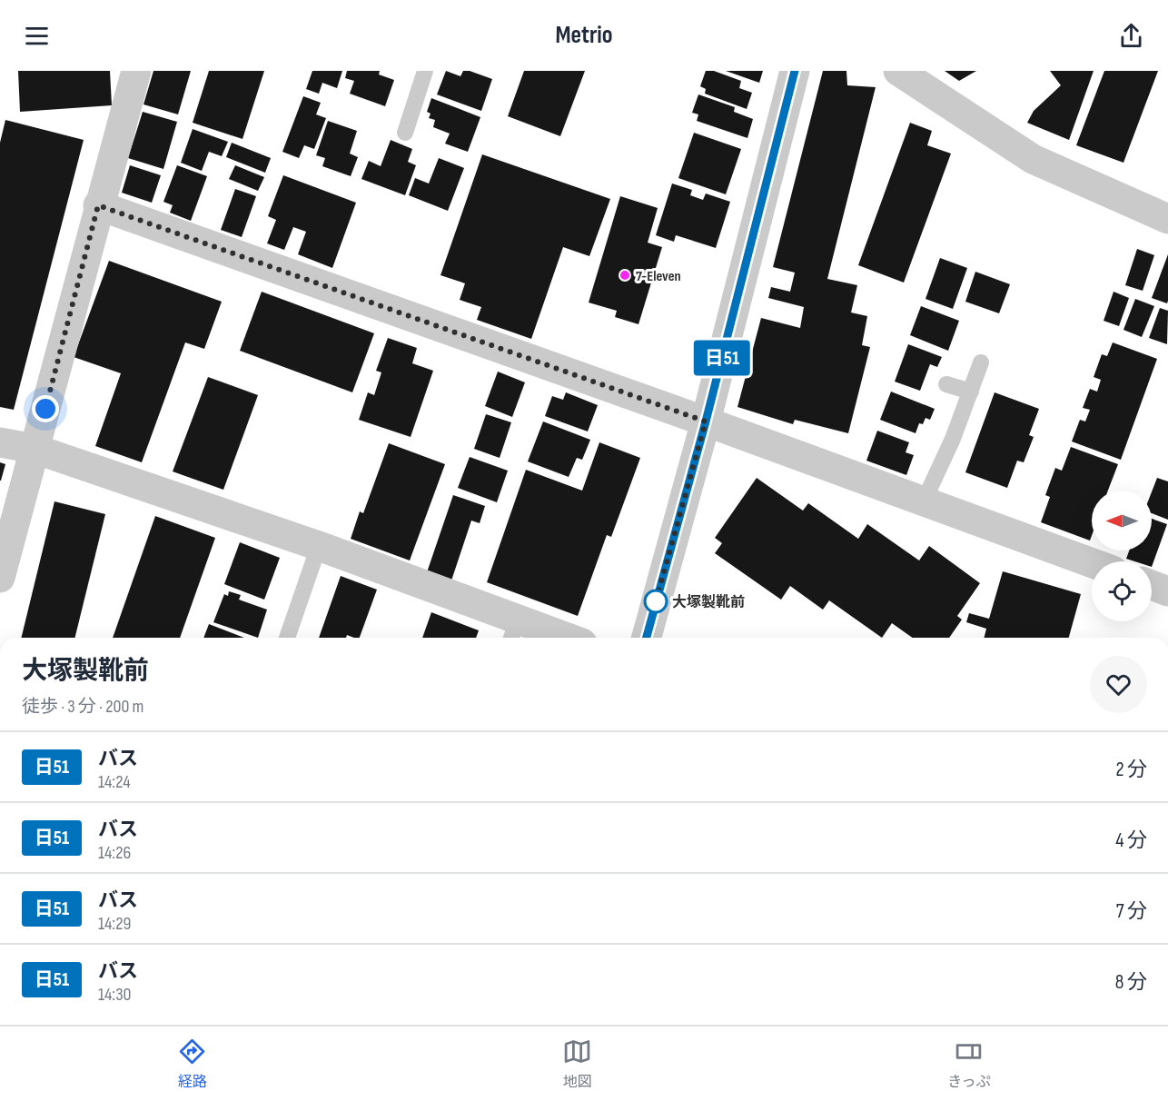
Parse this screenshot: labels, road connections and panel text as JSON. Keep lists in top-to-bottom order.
{
  "places": ["7-Eleven", "大塚製靴前"],
  "lines": ["bus line 日51"],
  "north": "left",
  "page": {
    "header": "Metrio",
    "on_map": "日51",
    "heading": ["大塚製靴前", "徒歩 · 3 分 · 200 m"],
    "list": [
      {
        "mark": "日51",
        "name": "バス",
        "note": "14:24",
        "value": "2 分"
      },
      {
        "mark": "日51",
        "name": "バス",
        "note": "14:26",
        "value": "4 分"
      },
      {
        "mark": "日51",
        "name": "バス",
        "note": "14:29",
        "value": "7 分"
      },
      {
        "mark": "日51",
        "name": "バス",
        "note": "14:30",
        "value": "8 分"
      }
    ],
    "tabs": ["経路", "地図", "きっぷ"]
  }
}
